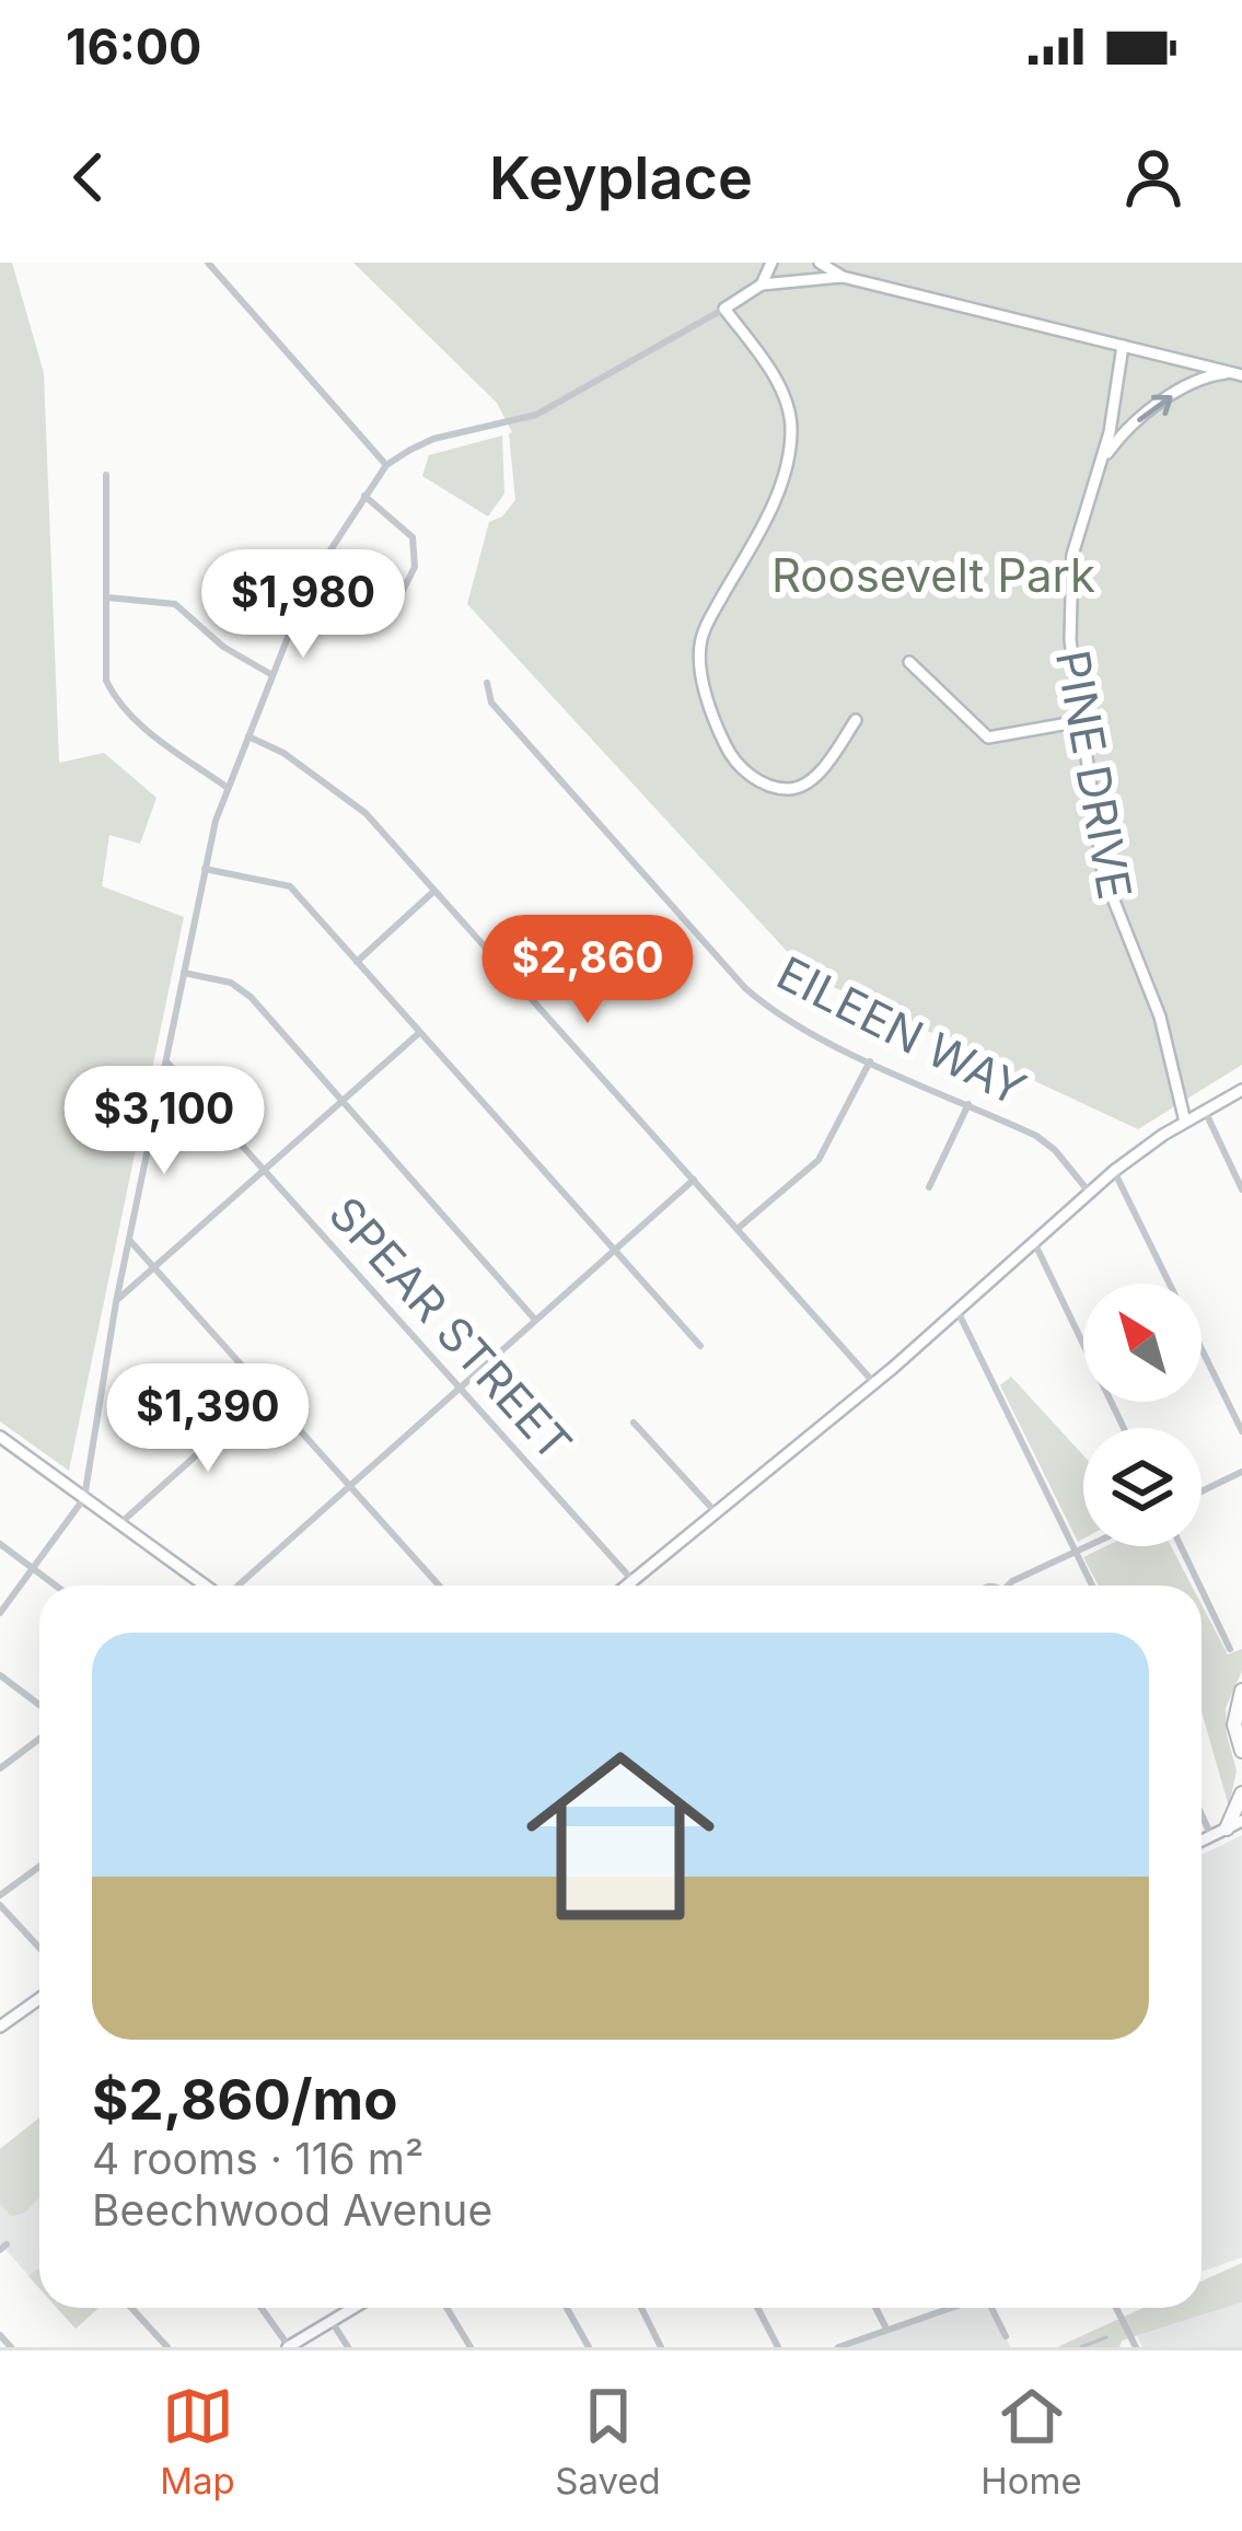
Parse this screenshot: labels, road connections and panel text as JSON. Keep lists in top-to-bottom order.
{
  "streets": {
    "street": ["PINE DRIVE", "EILEEN WAY", "SPEAR STREET"]
  },
  "parks": ["Roosevelt Park"],
  "north": "top left",
  "page": {
    "status": "16:00",
    "header": "Keyplace",
    "price": [
      "$1,980",
      "$2,860",
      "$3,100",
      "$1,390"
    ],
    "list": [
      {
        "name": "$2,860/mo",
        "note": "4 rooms · 116 m² · Beechwood Avenue"
      }
    ],
    "tabs": ["Map", "Saved", "Home"]
  }
}
